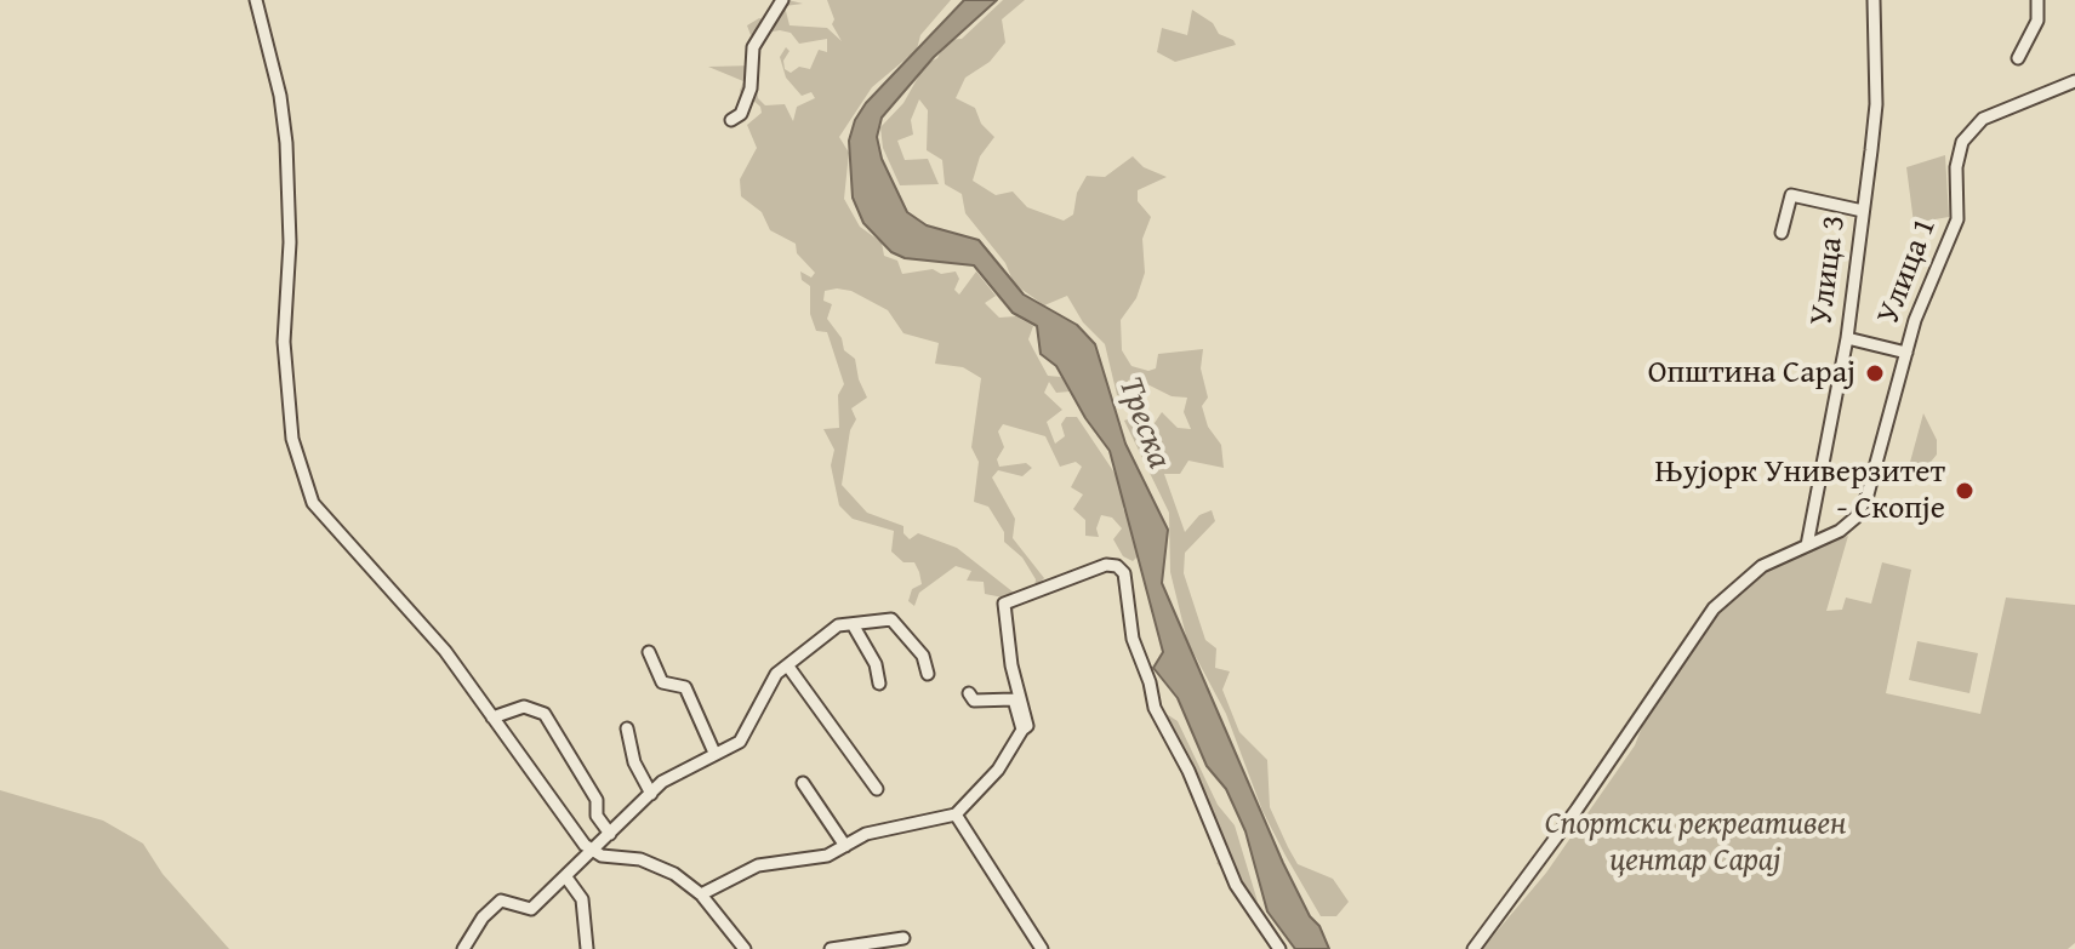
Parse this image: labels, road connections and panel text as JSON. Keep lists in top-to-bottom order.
{
  "streets": {
    "street": ["Улица 3", "Улица 1"]
  },
  "crossings": [
    ["Улица 3", "Улица 1"]
  ],
  "water": ["Треска"],
  "parks": ["Спортски рекреативен центар Сарај"],
  "places": ["Општина Сарај", "Њујорк Универзитет - Скопје"]
}
